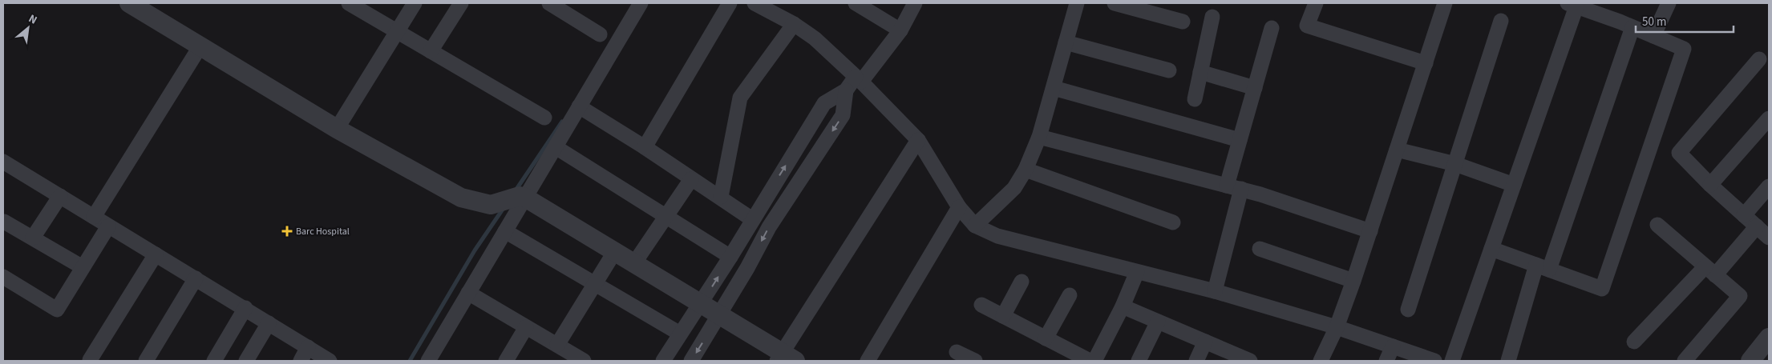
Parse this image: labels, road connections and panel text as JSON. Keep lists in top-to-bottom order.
{
  "places": {
    "health": ["Barc Hospital"]
  },
  "scale_bar": "50 m",
  "north": "top right"
}
